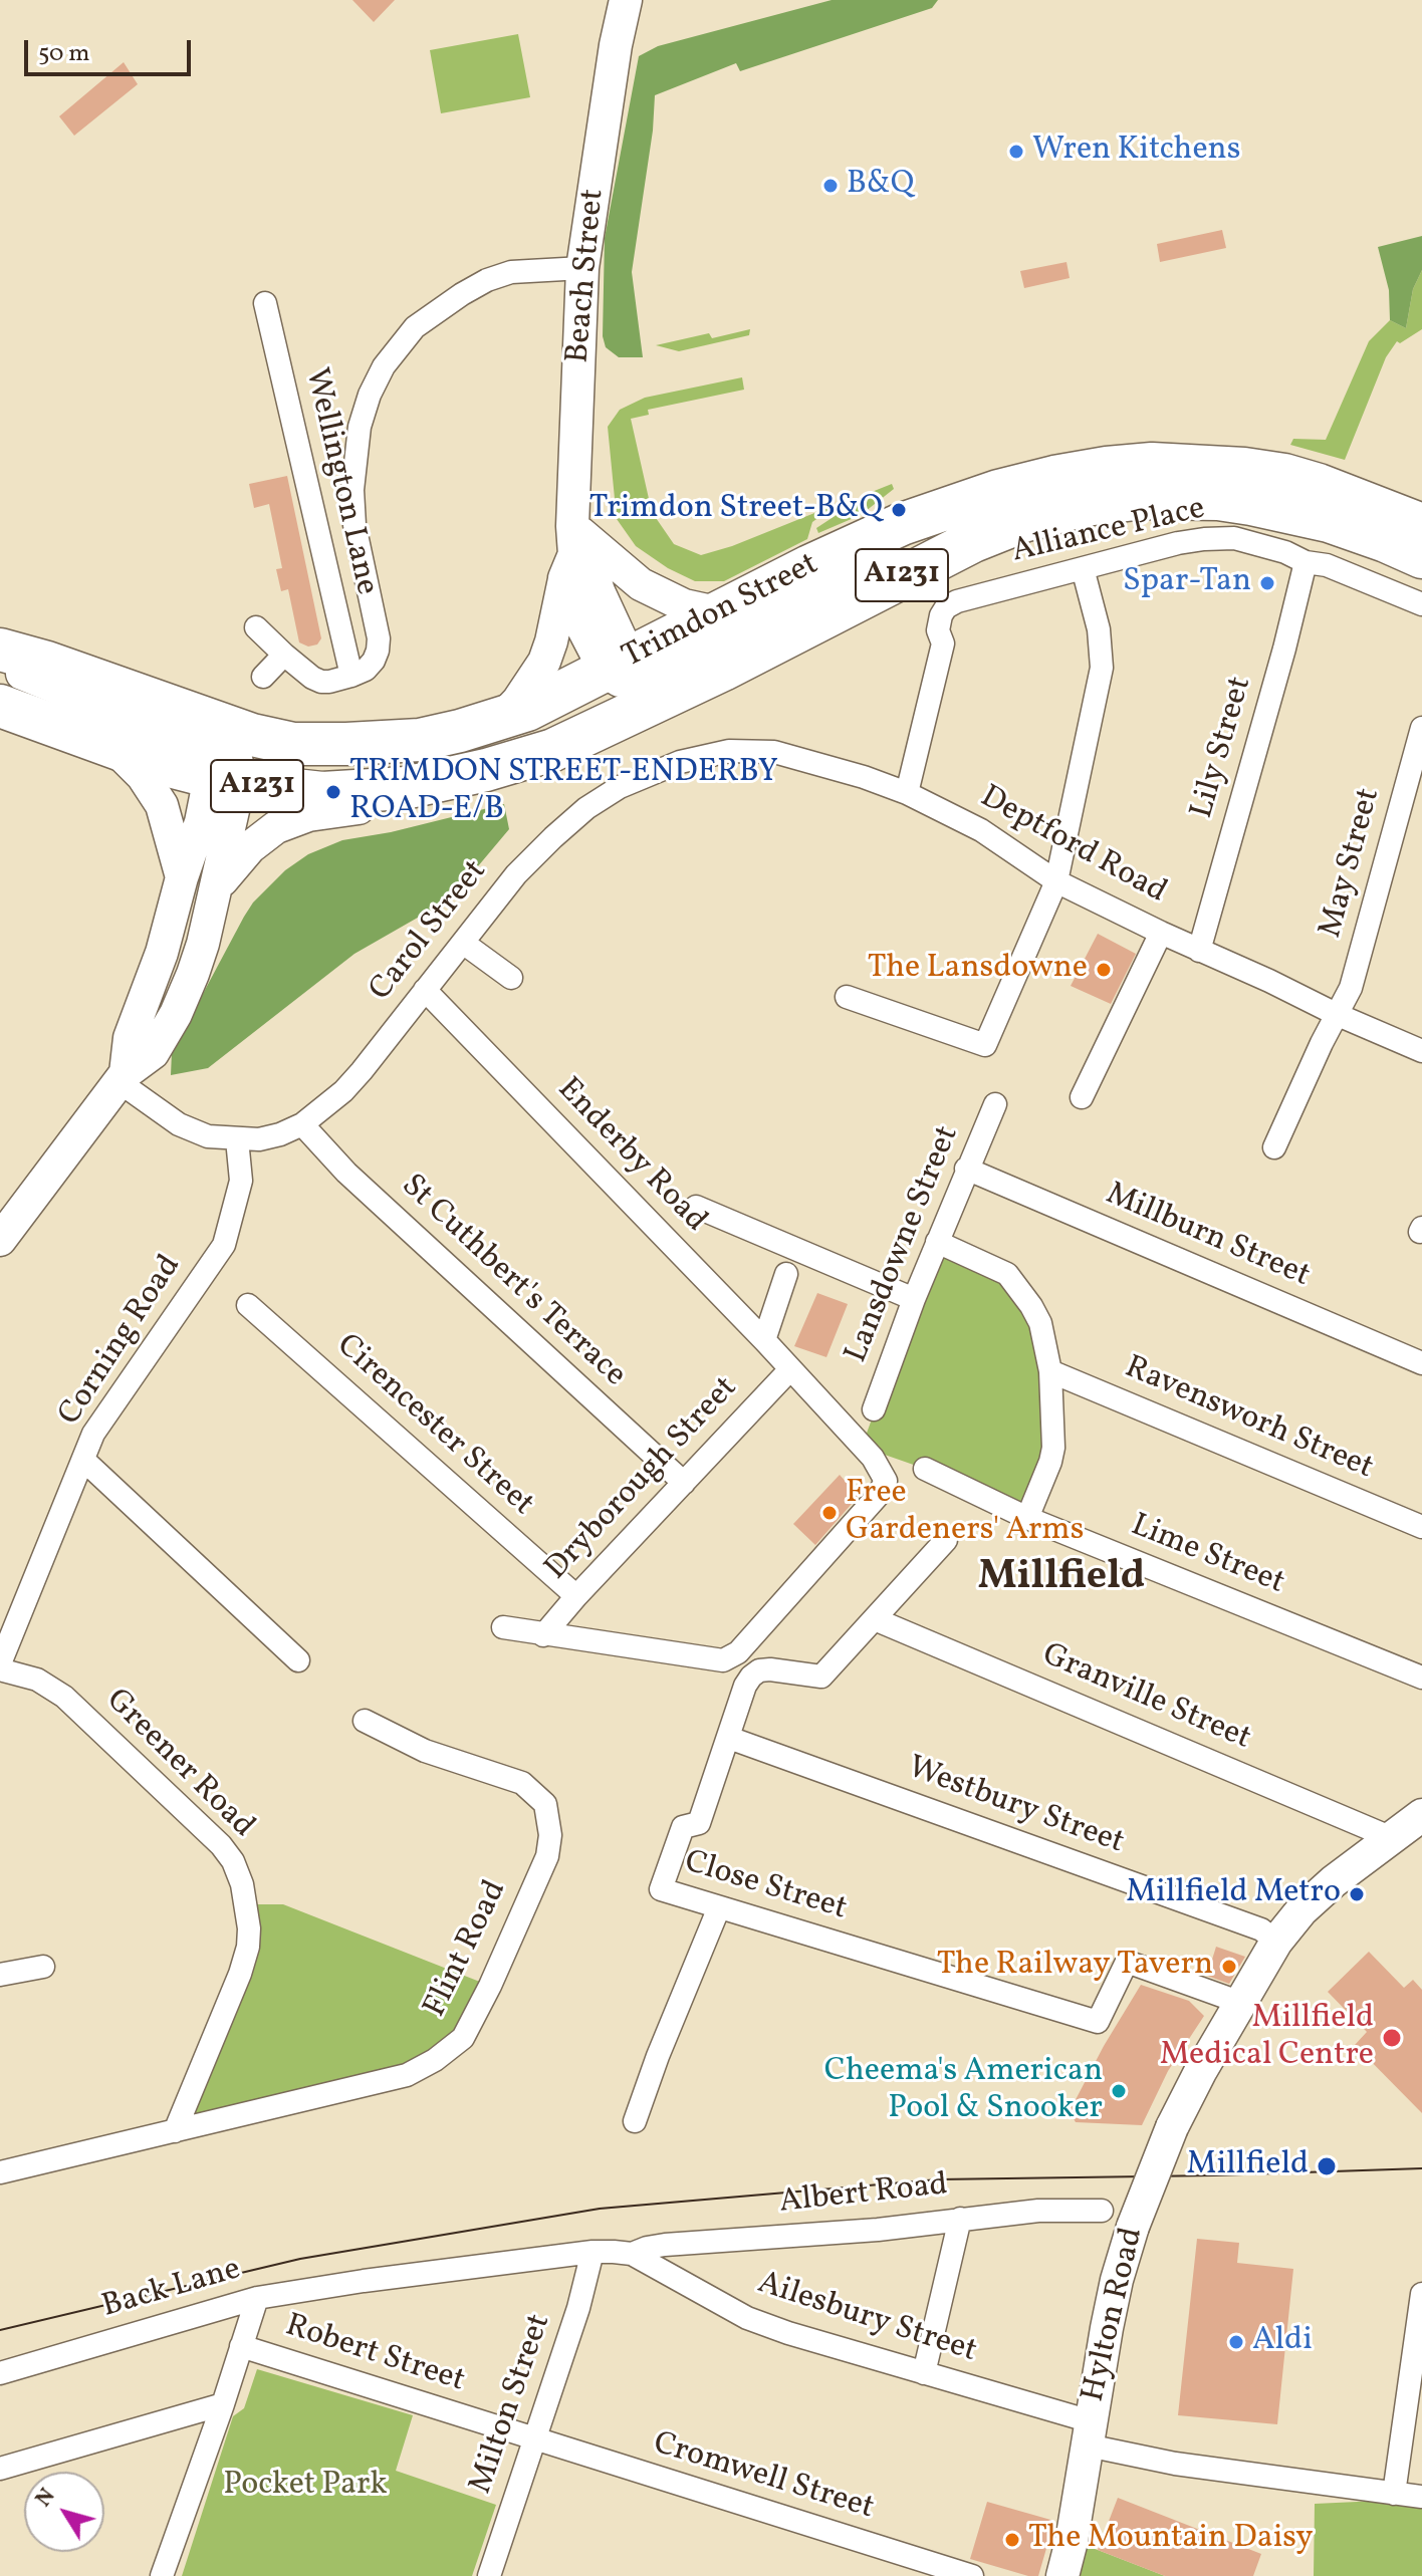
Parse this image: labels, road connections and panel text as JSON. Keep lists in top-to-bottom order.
{
  "streets": {
    "highway": ["A1231", "Trimdon Street"],
    "street": [
      "Beach Street",
      "Wellington Lane",
      "Alliance Place",
      "Lily Street",
      "Deptford Road",
      "May Street",
      "Carol Street",
      "Enderby Road",
      "Millburn Street",
      "Lansdowne Street",
      "St Cuthbert's Terrace",
      "Corning Road",
      "Ravensworh Street",
      "Cirencester Street",
      "Dryborough Street",
      "Lime Street",
      "Granville Street",
      "Greener Road",
      "Westbury Street",
      "Close Street",
      "Flint Road",
      "Albert Road",
      "Back Lane",
      "Hylton Road",
      "Ailesbury Street",
      "Robert Street",
      "Milton Street",
      "Cromwell Street"
    ]
  },
  "crossings": [
    ["Beach Street", "Trimdon Street"],
    ["Alliance Place", "Lily Street"],
    ["Alliance Place", "Deptford Road"],
    ["A1231", "Trimdon Street"],
    ["Lily Street", "Deptford Road"],
    ["Deptford Road", "May Street"],
    ["Deptford Road", "Carol Street"],
    ["Carol Street", "Enderby Road"],
    ["Carol Street", "St Cuthbert's Terrace"],
    ["Carol Street", "Corning Road"],
    ["Enderby Road", "Dryborough Street"],
    ["Millburn Street", "Lansdowne Street"],
    ["St Cuthbert's Terrace", "Dryborough Street"],
    ["Corning Road", "Greener Road"],
    ["Cirencester Street", "Dryborough Street"],
    ["Granville Street", "Close Street"],
    ["Granville Street", "Hylton Road"],
    ["Greener Road", "Flint Road"],
    ["Westbury Street", "Close Street"],
    ["Westbury Street", "Hylton Road"],
    ["Close Street", "Hylton Road"],
    ["Albert Road", "Back Lane"],
    ["Albert Road", "Ailesbury Street"],
    ["Back Lane", "Ailesbury Street"],
    ["Back Lane", "Milton Street"],
    ["Hylton Road", "Ailesbury Street"],
    ["Robert Street", "Milton Street"],
    ["Robert Street", "Cromwell Street"],
    ["Milton Street", "Cromwell Street"]
  ],
  "districts": ["Millfield"],
  "parks": ["Pocket Park"],
  "places": [
    "Wren Kitchens",
    "B&Q",
    "Trimdon Street-B&Q",
    "Spar-Tan",
    "TRIMDON STREET-ENDERBY ROAD-E/B",
    "The Lansdowne",
    "Free Gardeners' Arms",
    "Millfield Metro",
    "The Railway Tavern",
    "Millfield Medical Centre",
    "Cheema's American Pool & Snooker",
    "Millfield",
    "Aldi",
    "The Mountain Daisy"
  ],
  "scale_bar": "50 m",
  "north": "top left"
}
